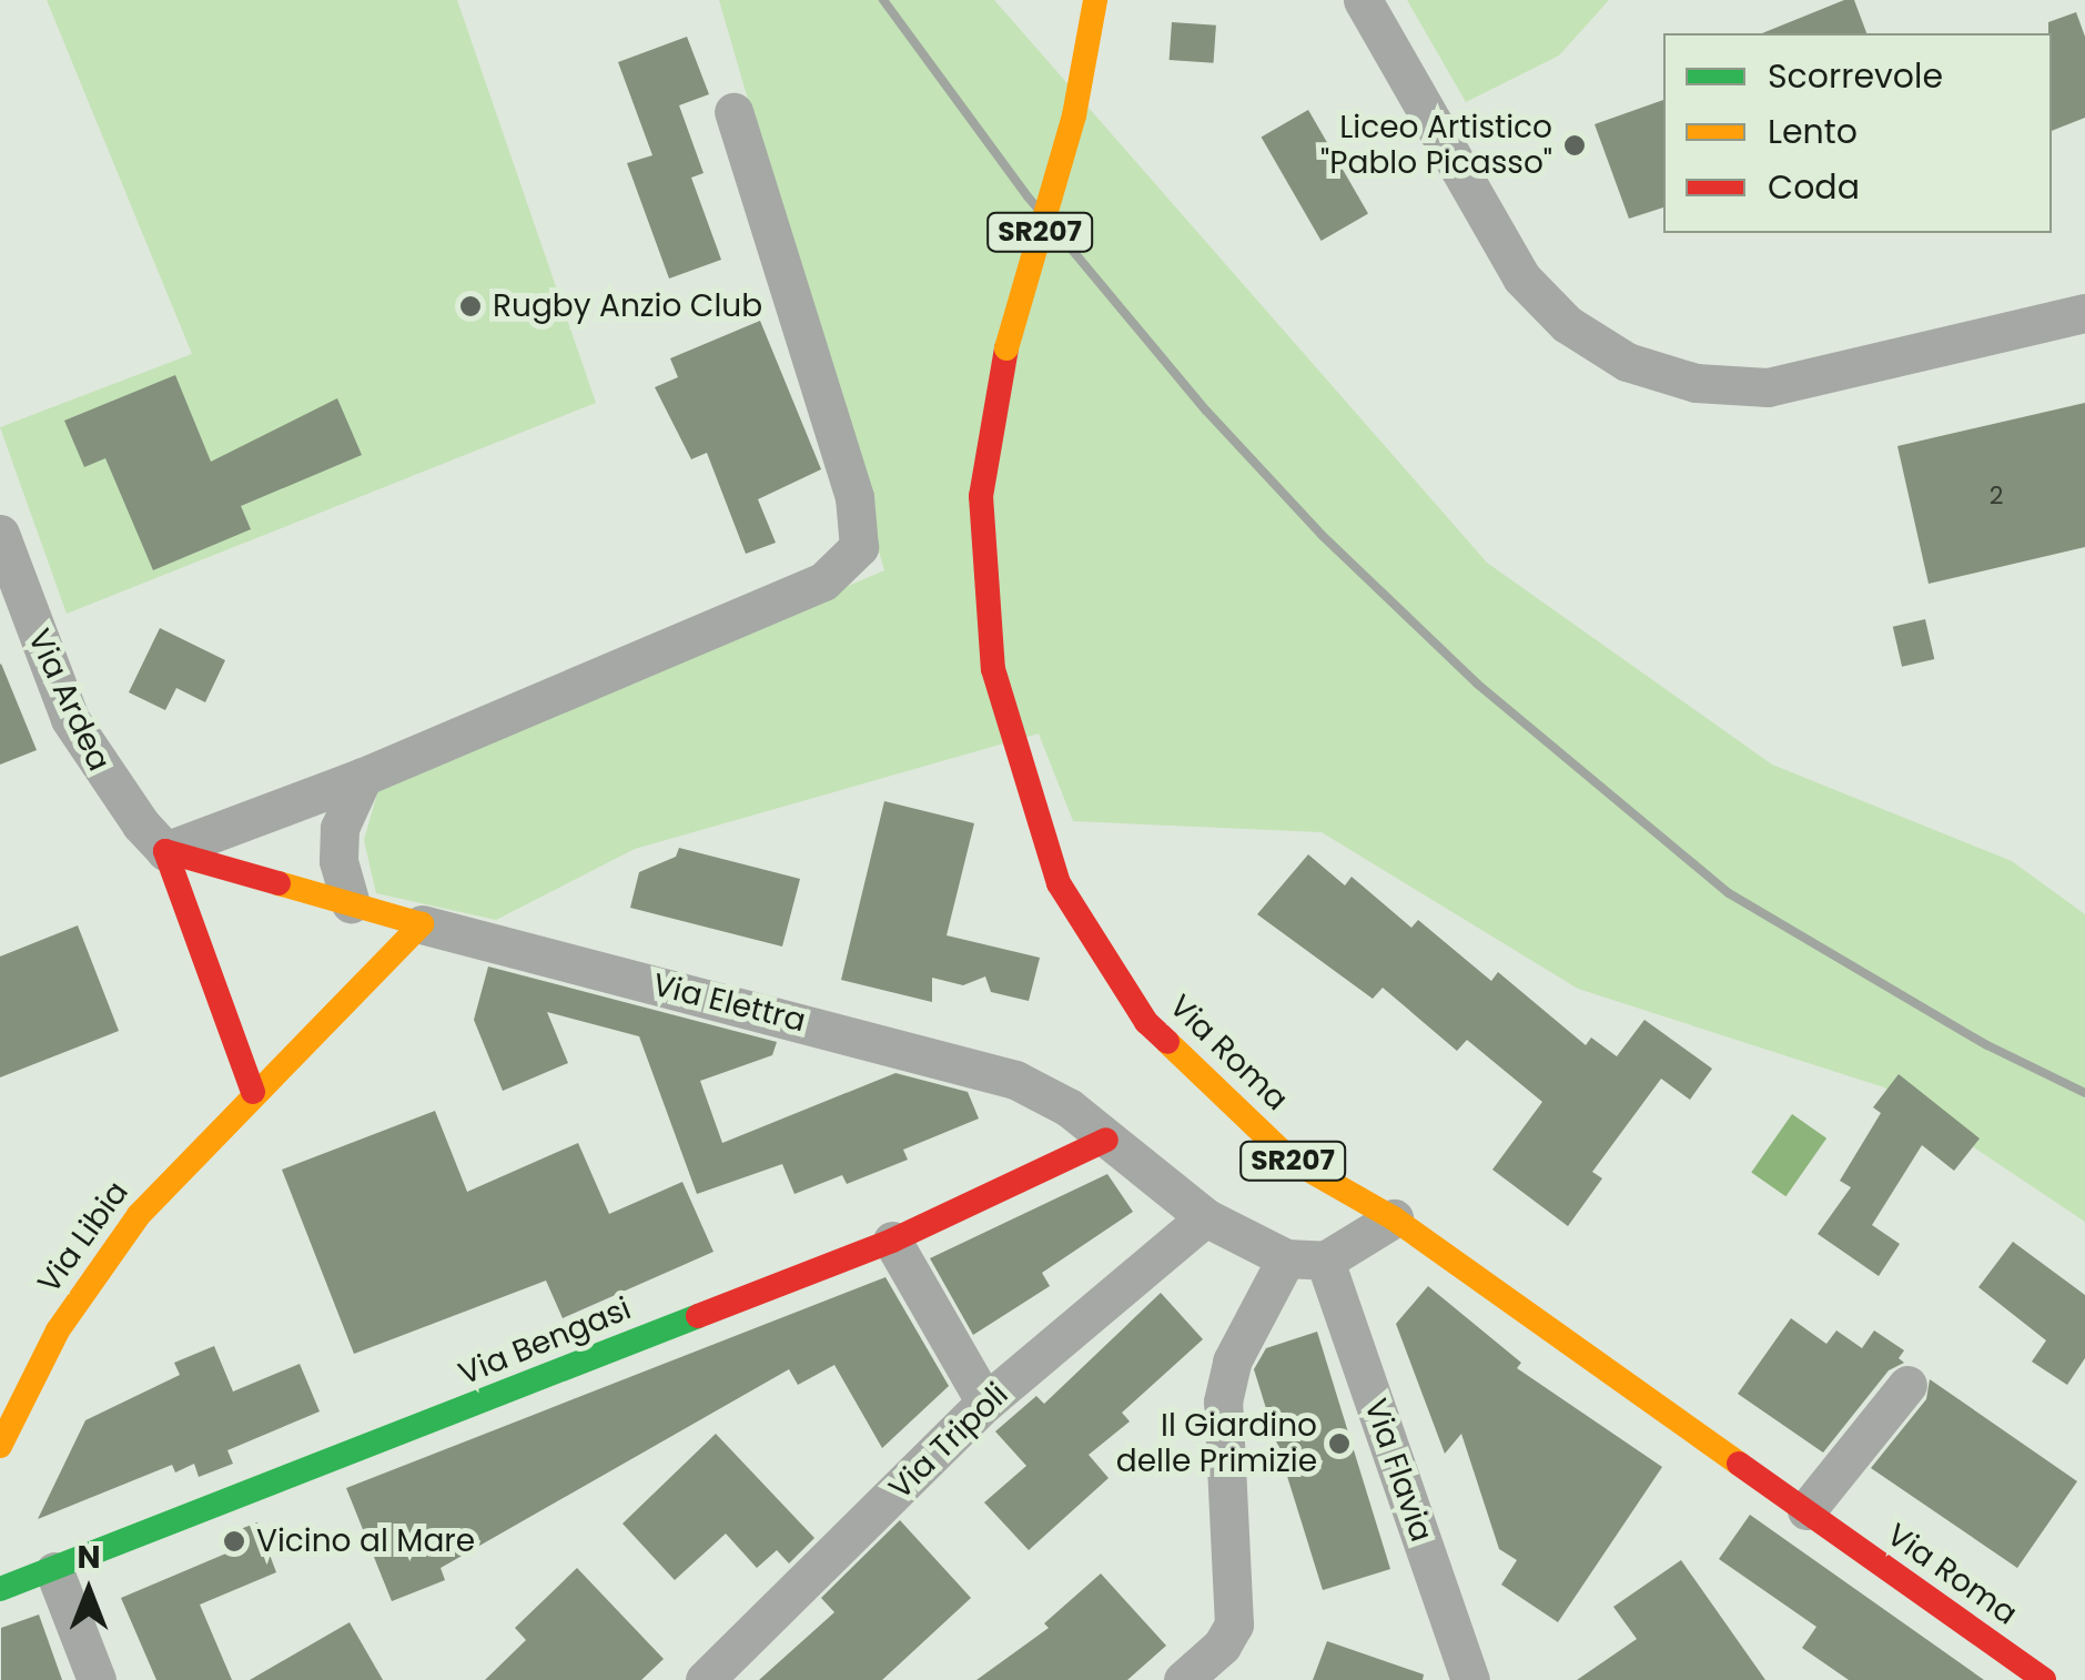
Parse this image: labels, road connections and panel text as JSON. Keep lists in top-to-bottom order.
{
  "streets": {
    "street": [
      "SR207",
      "Via Ardea",
      "Via Elettra",
      "Via Roma",
      "Via Libia",
      "Via Bengasi",
      "Via Tripoli",
      "Via Flavia"
    ]
  },
  "crossings": [
    ["Via Elettra", "Via Libia"],
    ["Via Elettra", "Via Bengasi"]
  ],
  "places": [
    "Liceo Artistico \"Pablo Picasso\"",
    "Rugby Anzio Club",
    "Il Giardino delle Primizie",
    "Vicino al Mare"
  ],
  "house_numbers": ["2"],
  "legend": ["Scorrevole", "Lento", "Coda"],
  "north": "top"
}
